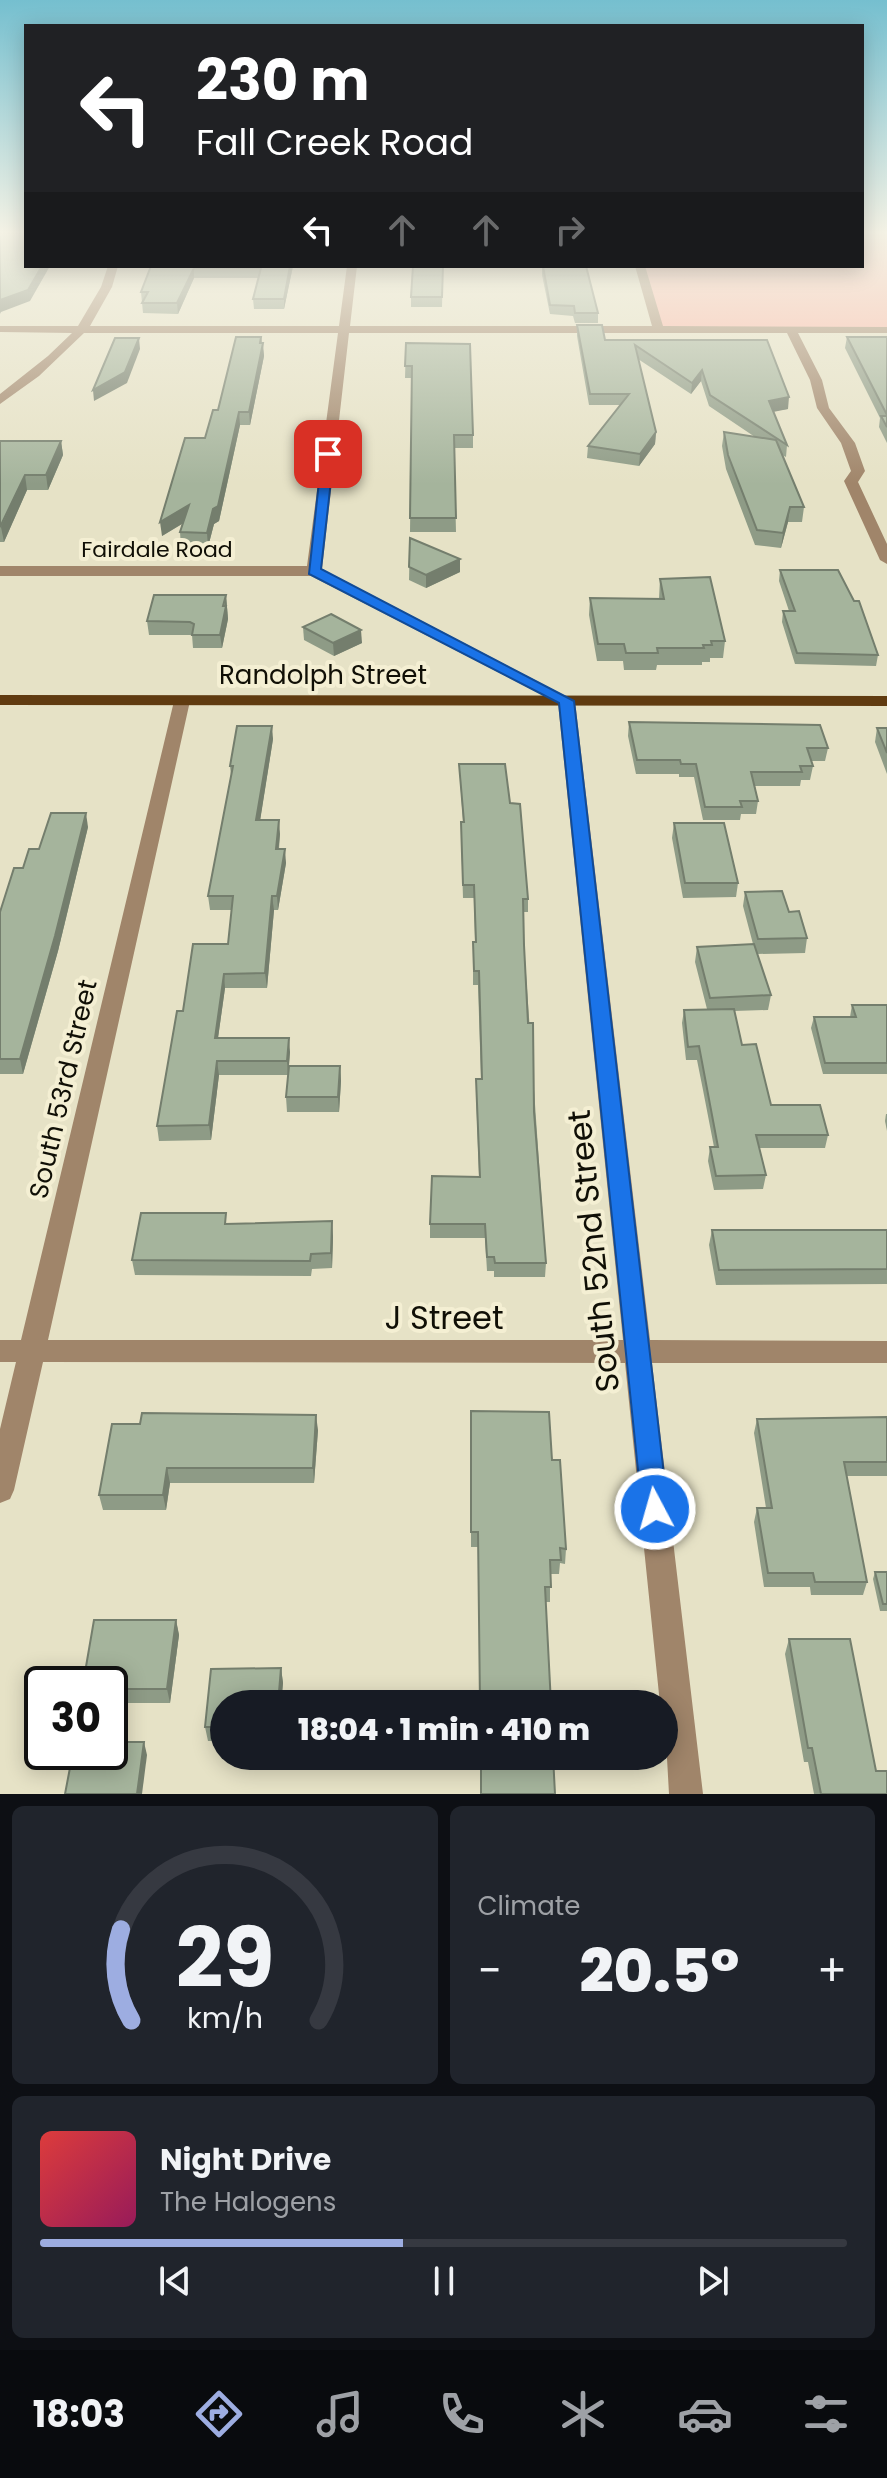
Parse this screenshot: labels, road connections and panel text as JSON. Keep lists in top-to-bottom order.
{
  "streets": {
    "main road": ["Randolph Street"],
    "street": [
      "Fairdale Road",
      "South 53rd Street",
      "South 52nd Street",
      "J Street"
    ]
  },
  "crossings": [
    ["Randolph Street", "South 53rd Street"],
    ["Randolph Street", "South 52nd Street"],
    ["South 53rd Street", "J Street"],
    ["South 52nd Street", "J Street"]
  ],
  "page": {
    "turn": ["230 m", "Fall Creek Road"],
    "limit": "30",
    "trip": "18:04 · 1 min · 410 m",
    "tile": "Climate",
    "heat": ["−", "20.5°", "+"],
    "song": ["Night Drive", "The Halogens"],
    "tabs": "18:03",
    "gauge": ["29", "km/h"]
  }
}
